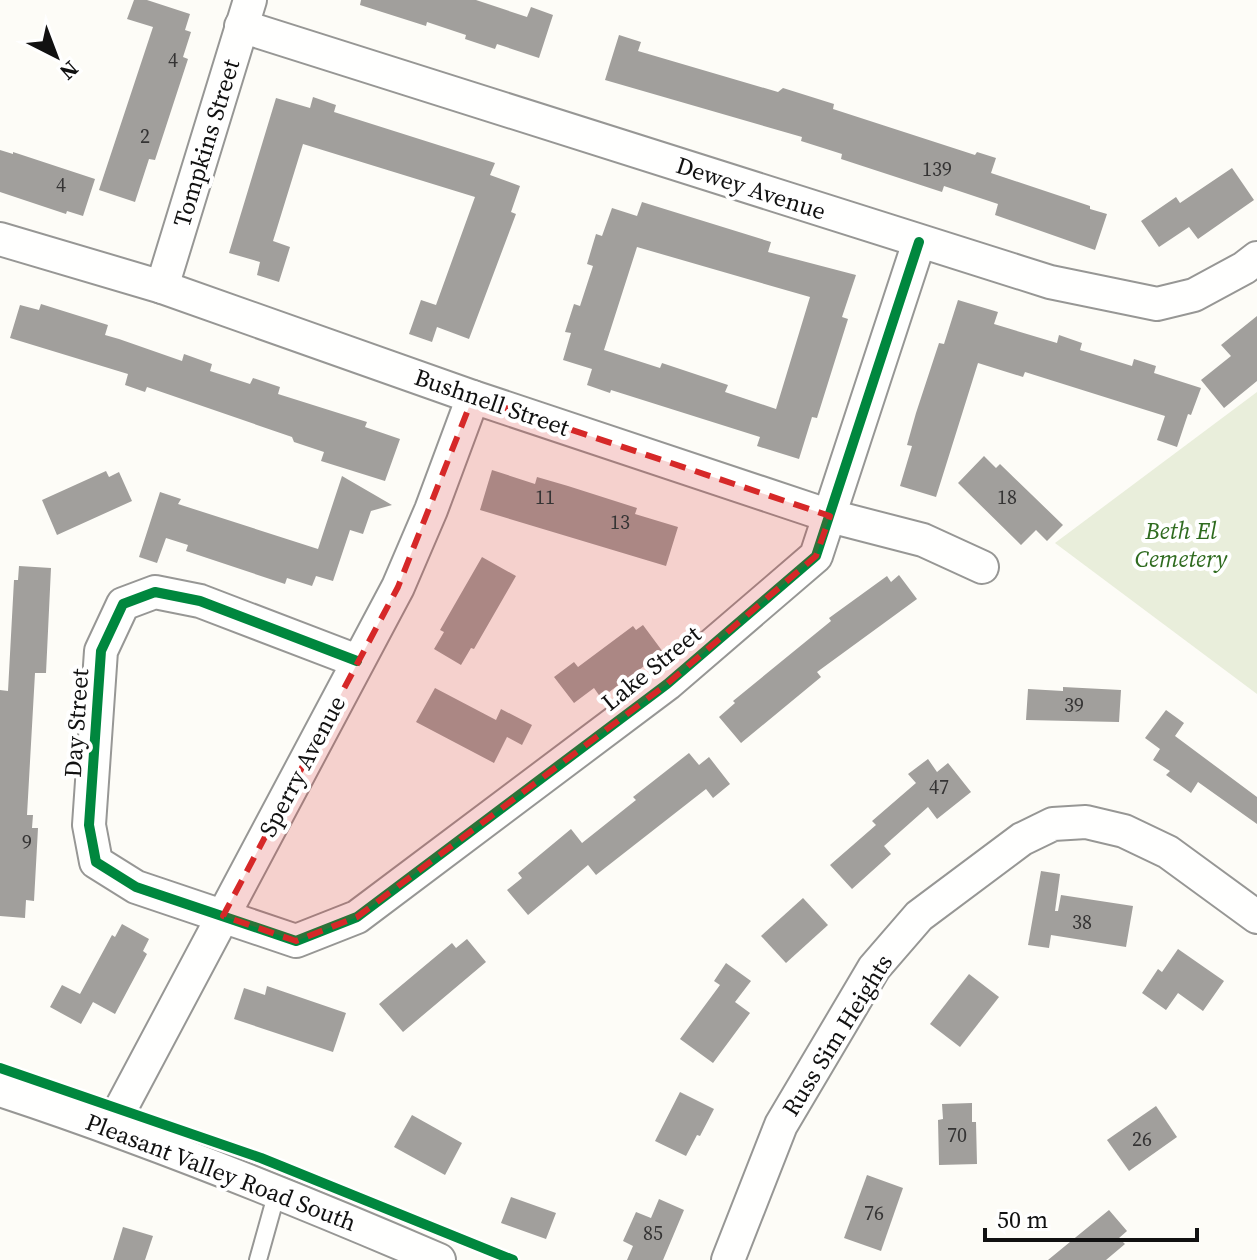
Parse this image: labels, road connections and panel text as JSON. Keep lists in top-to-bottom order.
{
  "streets": {
    "street": [
      "Tompkins Street",
      "Dewey Avenue",
      "Bushnell Street",
      "Lake Street",
      "Day Street",
      "Sperry Avenue",
      "Russ Sim Heights",
      "Pleasant Valley Road South"
    ]
  },
  "crossings": [
    ["Tompkins Street", "Dewey Avenue"],
    ["Tompkins Street", "Bushnell Street"],
    ["Dewey Avenue", "Lake Street"],
    ["Bushnell Street", "Lake Street"],
    ["Bushnell Street", "Sperry Avenue"],
    ["Lake Street", "Day Street"],
    ["Lake Street", "Sperry Avenue"],
    ["Day Street", "Sperry Avenue"],
    ["Sperry Avenue", "Pleasant Valley Road South"]
  ],
  "parks": ["Beth El Cemetery"],
  "house_numbers": [
    "4",
    "2",
    "139",
    "4",
    "11",
    "18",
    "13",
    "39",
    "47",
    "9",
    "38",
    "70",
    "26",
    "76",
    "85"
  ],
  "scale_bar": "50 m",
  "north": "bottom right"
}
